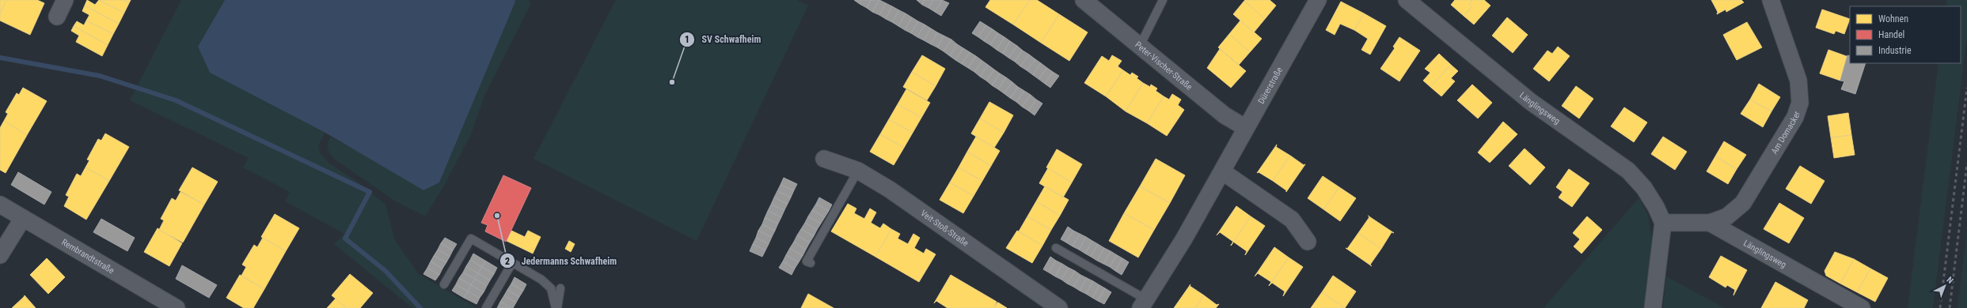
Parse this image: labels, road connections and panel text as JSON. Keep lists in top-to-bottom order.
{
  "streets": {
    "street": [
      "Peter-Vischer-Straße",
      "Dürerstraße",
      "Länglingsweg",
      "Am Domacker",
      "Veit-Stoß-Straße",
      "Rembrandtstraße"
    ]
  },
  "crossings": [
    ["Peter-Vischer-Straße", "Dürerstraße"],
    ["Länglingsweg", "Am Domacker"]
  ],
  "places": ["SV Schwafheim", "Jedermanns Schwafheim"],
  "legend": ["Wohnen", "Handel", "Industrie"],
  "north": "top right"
}
